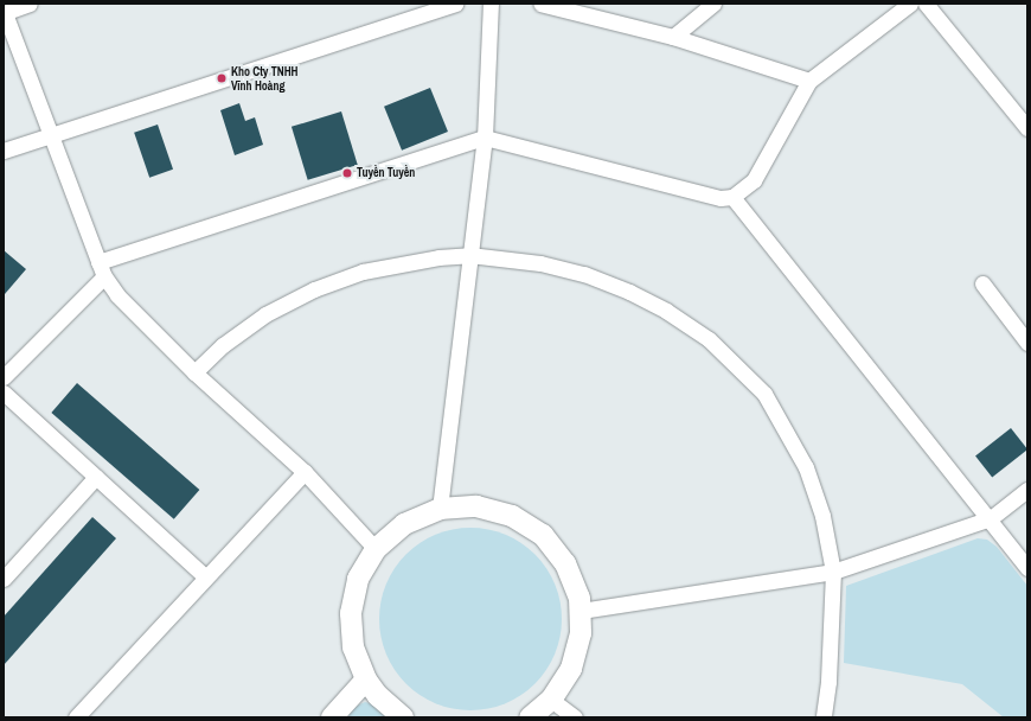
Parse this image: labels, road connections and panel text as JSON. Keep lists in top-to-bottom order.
{
  "places": ["Kho Cty TNHH Vĩnh Hoàng", "Tuyền Tuyền"]
}
